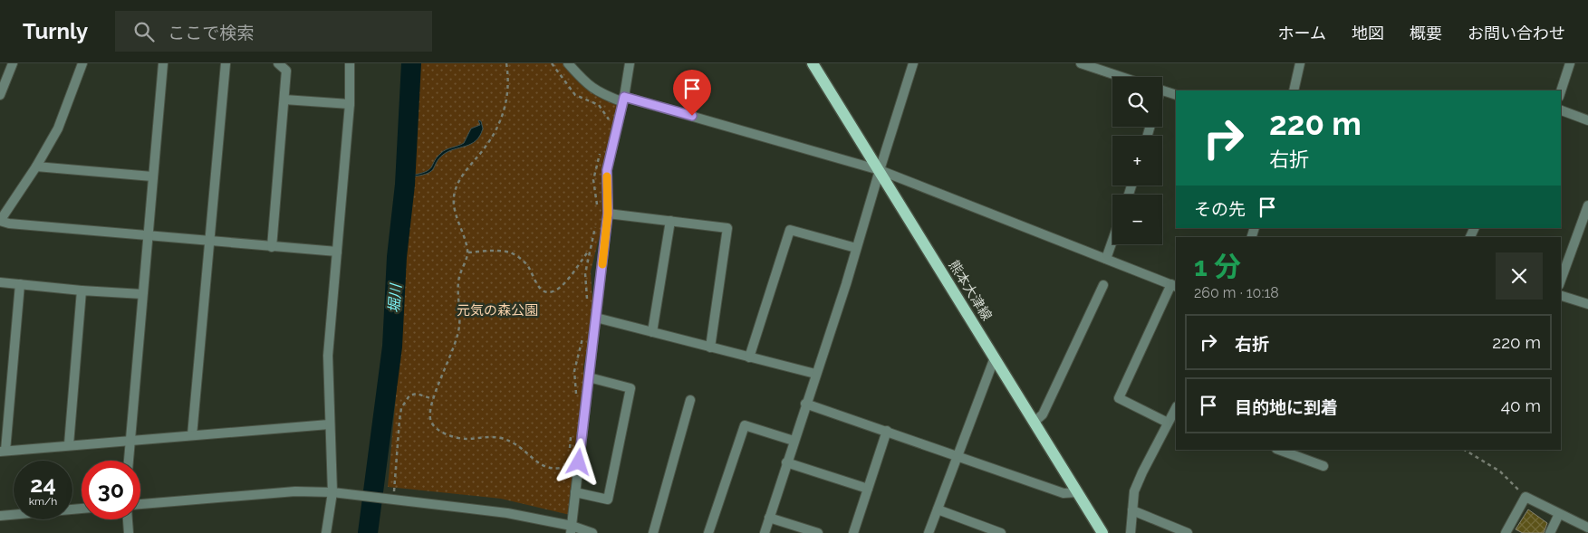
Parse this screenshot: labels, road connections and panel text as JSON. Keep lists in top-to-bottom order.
{
  "streets": {
    "main road": ["熊本大津線"]
  },
  "water": ["堀川"],
  "parks": ["元気の森公園"],
  "page": {
    "header": "Turnly",
    "search": "ここで検索",
    "nav": [
      "ホーム",
      "地図",
      "概要",
      "お問い合わせ"
    ],
    "map_buttons": ["+", "−"],
    "turn": ["220 m", "右折"],
    "then": "その先",
    "heading": ["1 分", "260 m · 10:18"],
    "list": [
      {
        "name": "右折",
        "value": "220 m"
      },
      {
        "name": "目的地に到着",
        "value": "40 m"
      }
    ],
    "speed": "24 km/h",
    "limit": "30"
  }
}
